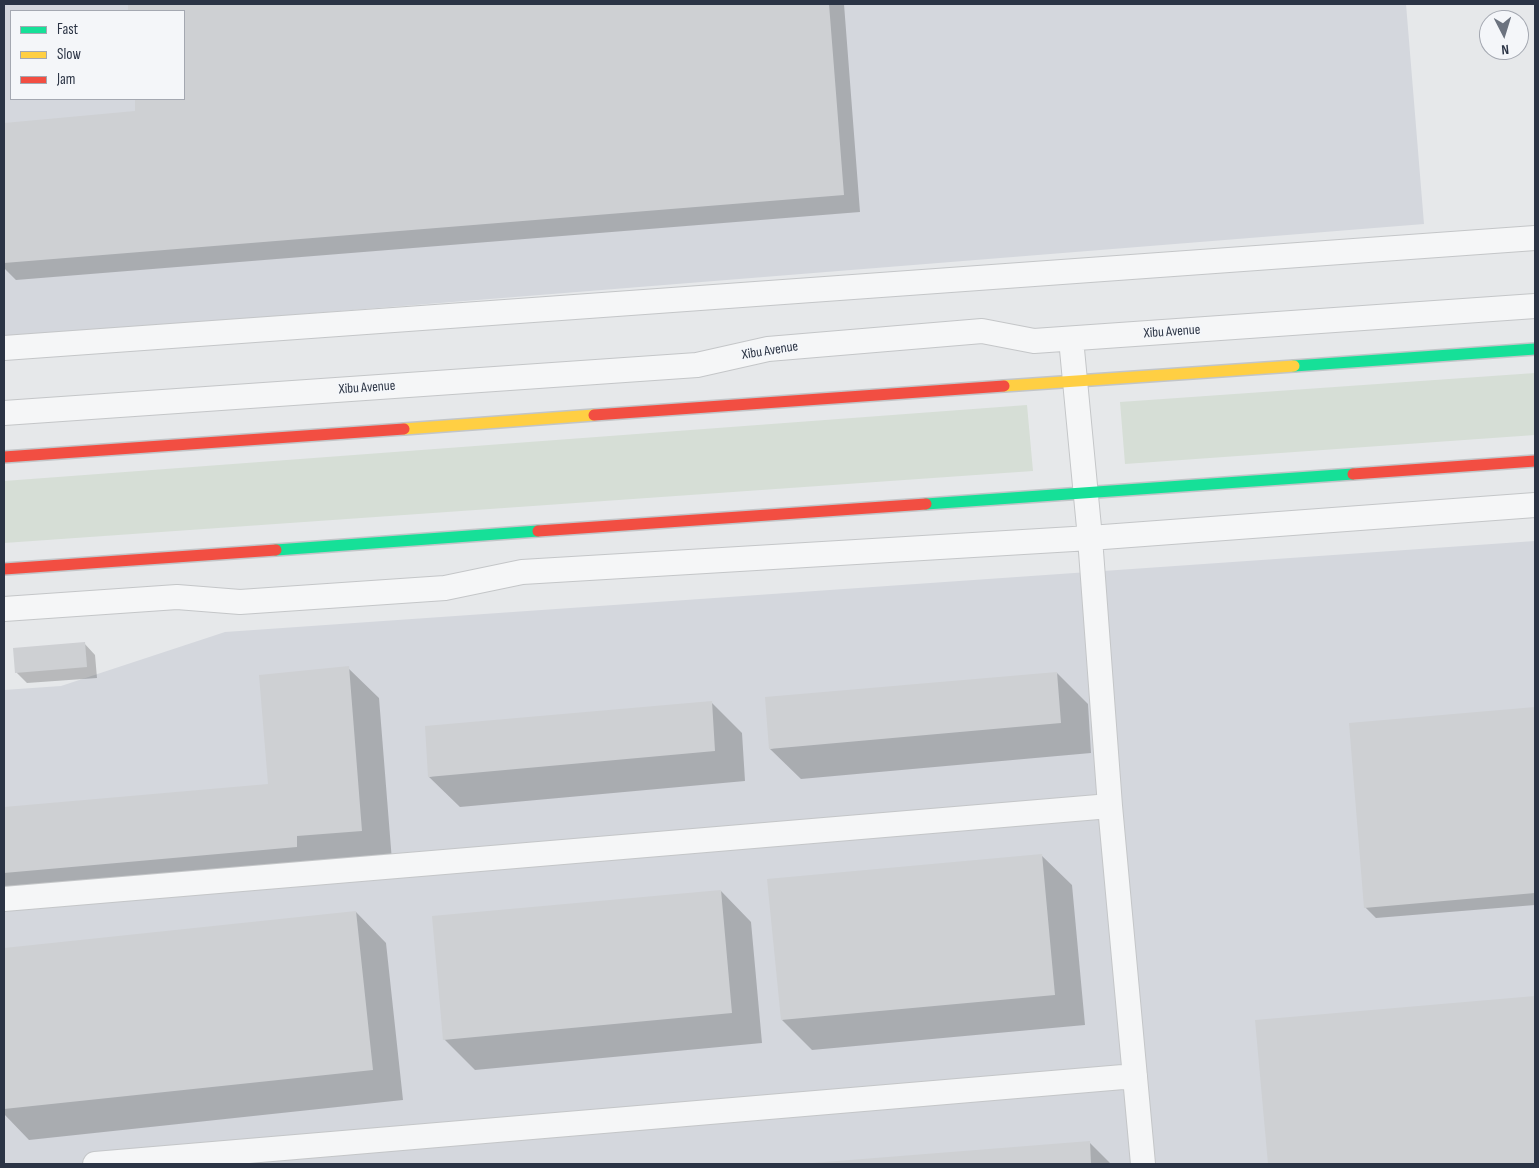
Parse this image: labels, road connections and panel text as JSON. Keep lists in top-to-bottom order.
{
  "streets": {
    "street": ["Xibu Avenue"]
  },
  "legend": ["Fast", "Slow", "Jam"],
  "north": "bottom"
}
